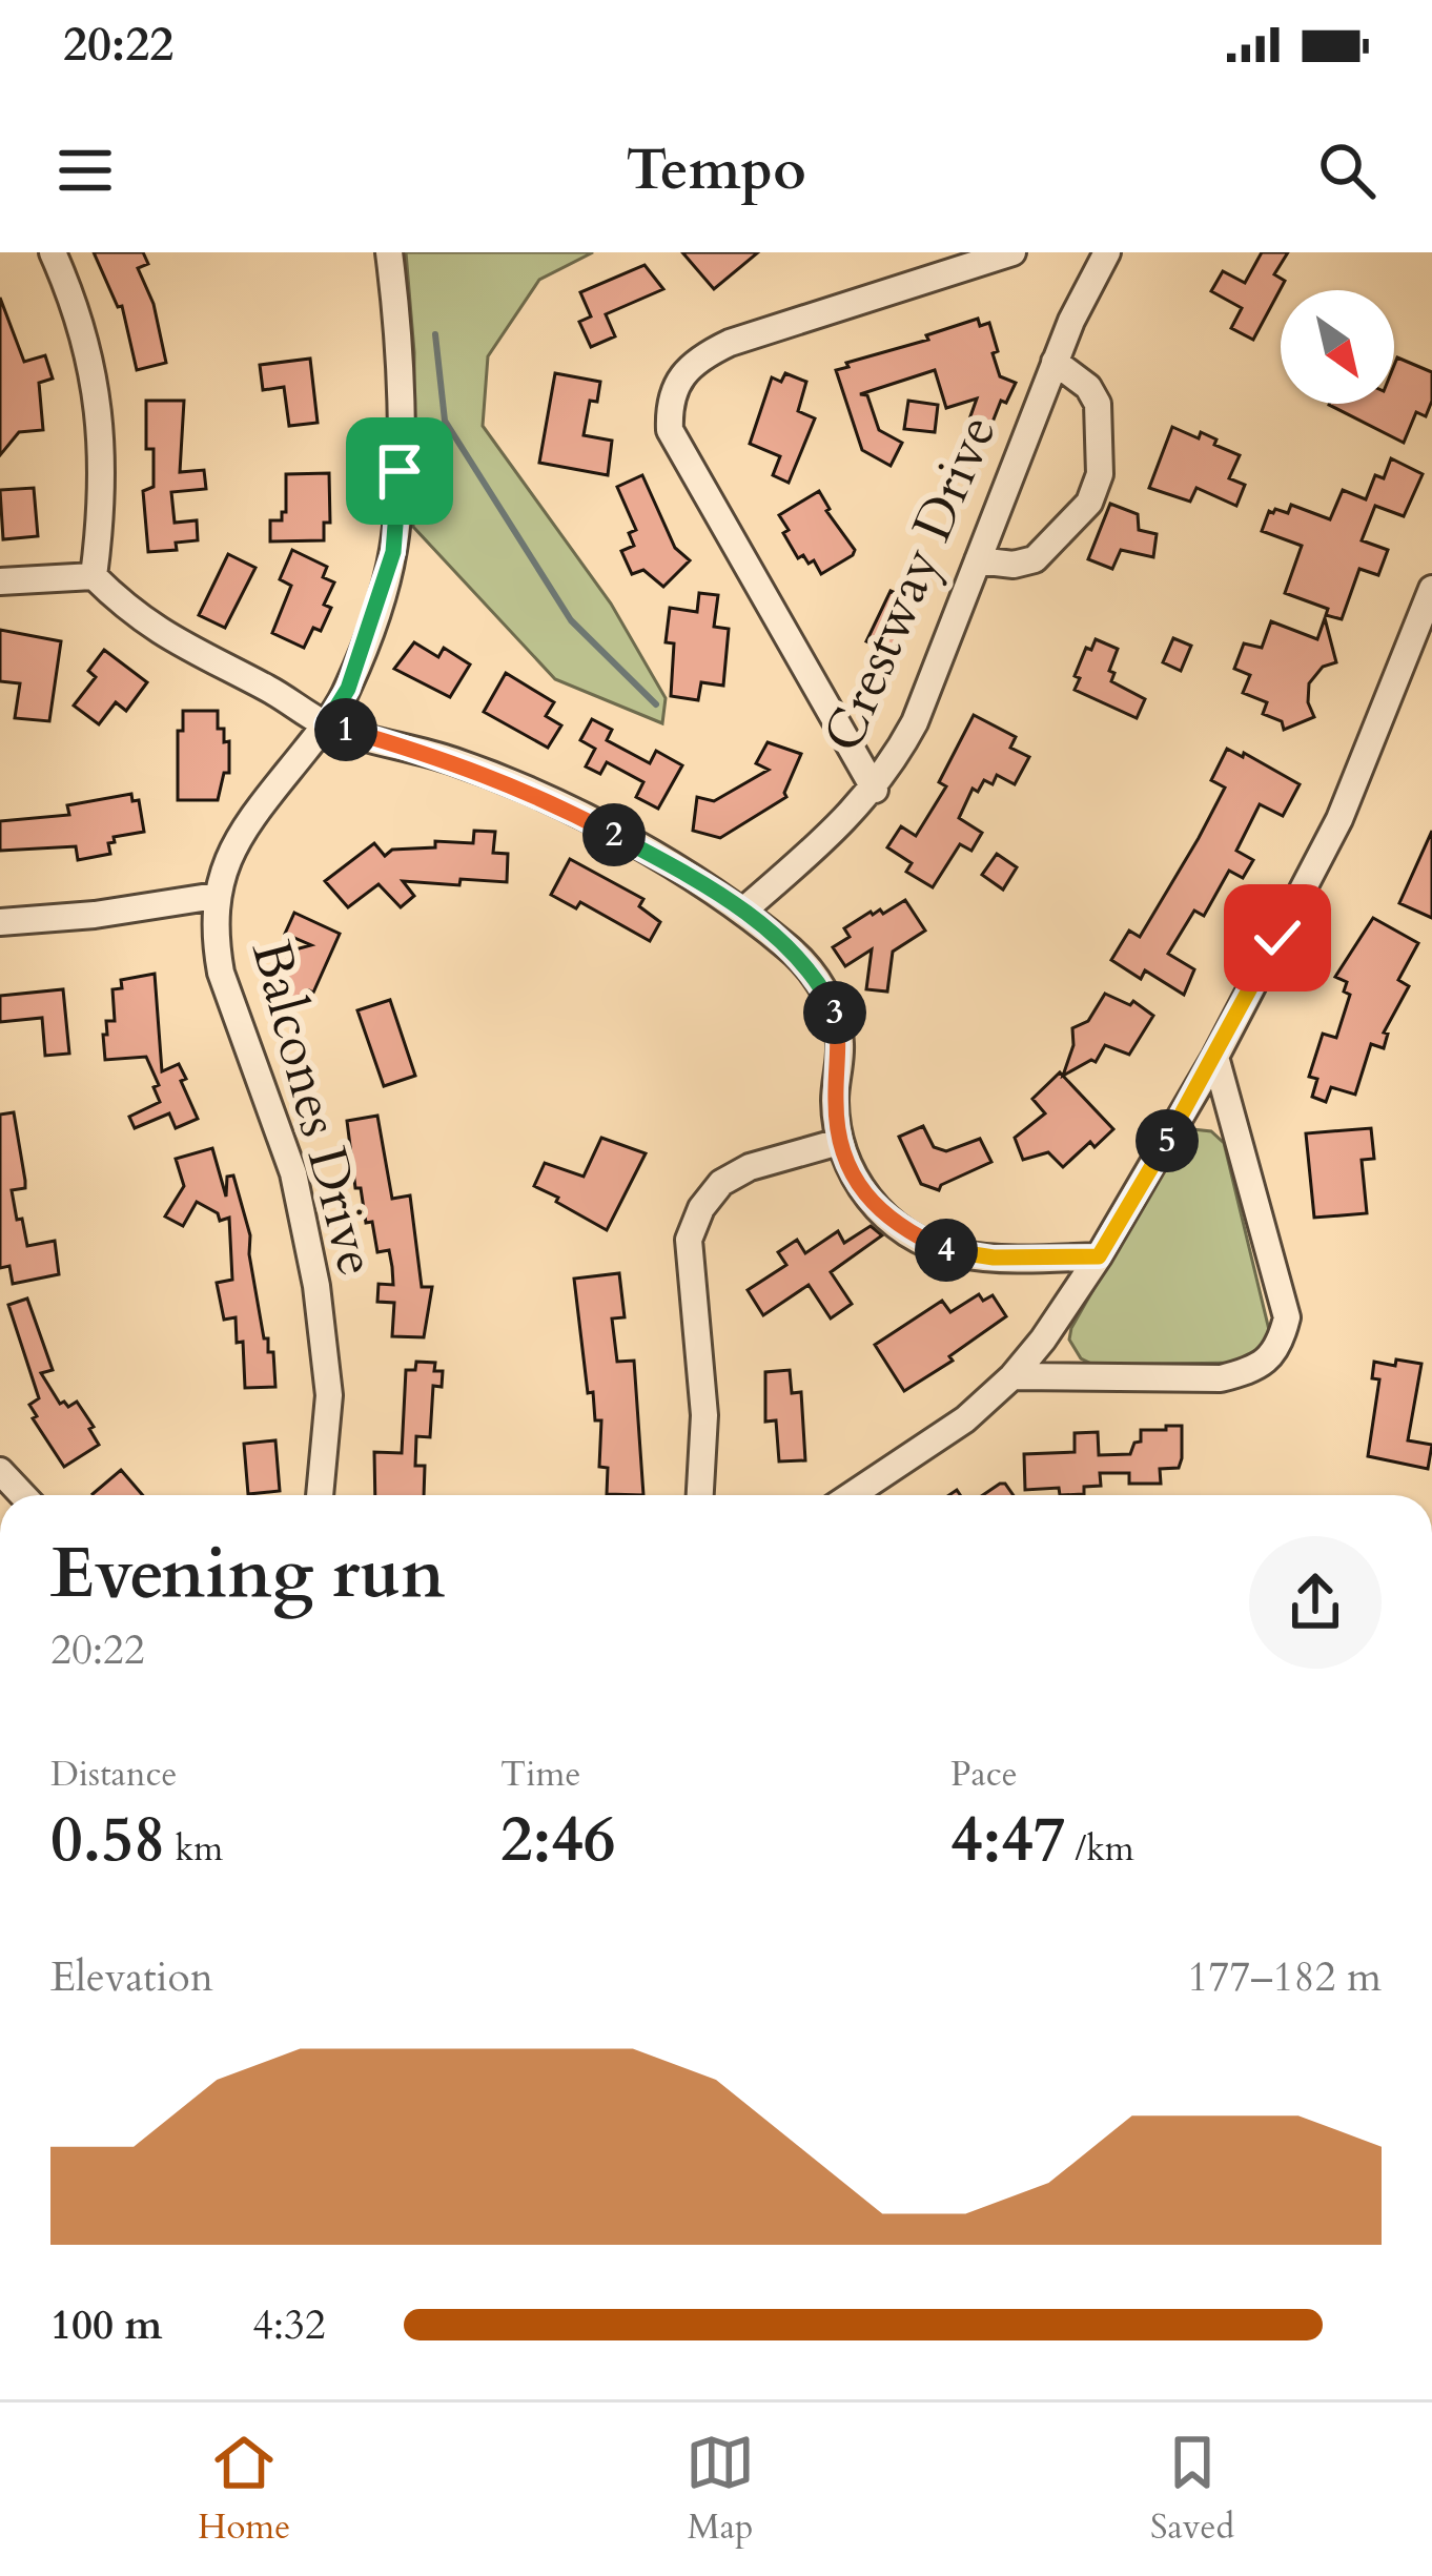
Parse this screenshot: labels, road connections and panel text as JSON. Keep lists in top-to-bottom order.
{
  "streets": {
    "street": ["Crestway Drive", "Balcones Drive"]
  },
  "north": "bottom right",
  "page": {
    "status": "20:22",
    "header": "Tempo",
    "pins": [
      "1",
      "2",
      "3",
      "5",
      "4"
    ],
    "heading": ["Evening run", "20:22"],
    "stats": [
      ["Distance", "0.58 km"],
      ["Time", "2:46"],
      ["Pace", "4:47 /km"]
    ],
    "chart": ["Elevation", "177–182 m"],
    "list": [
      {
        "name": "100 m",
        "note": "4:32"
      }
    ],
    "tabs": ["Home", "Map", "Saved"]
  }
}
